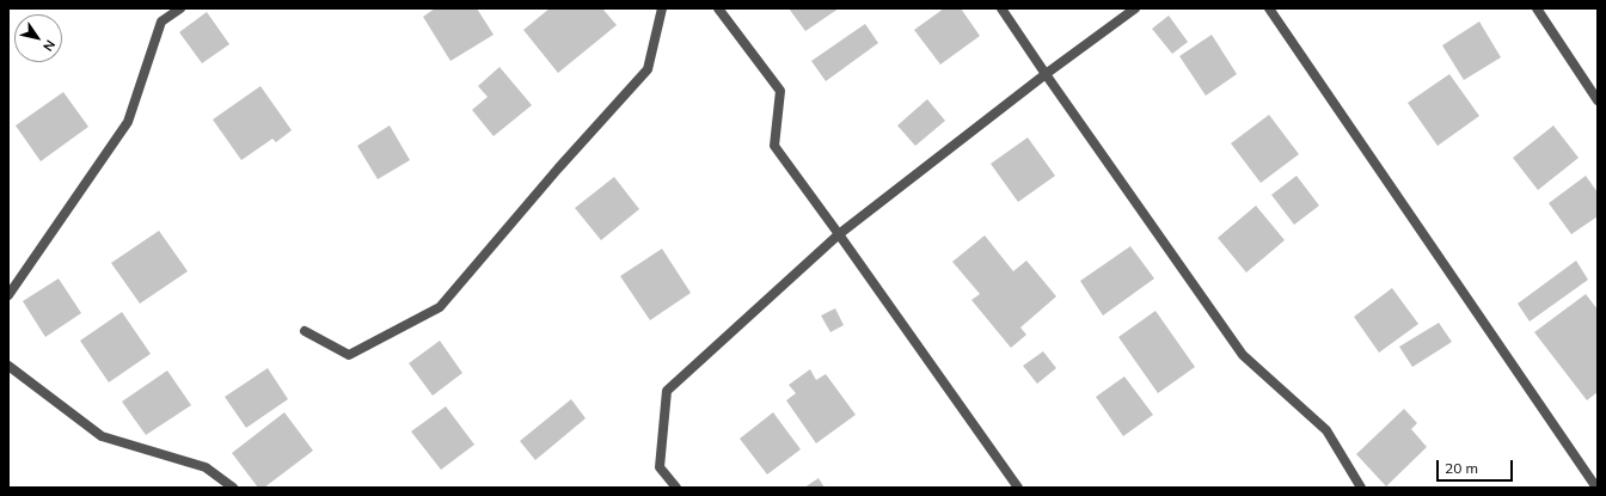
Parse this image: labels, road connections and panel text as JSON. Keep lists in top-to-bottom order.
{
  "scale_bar": "20 m",
  "north": "bottom right"
}
